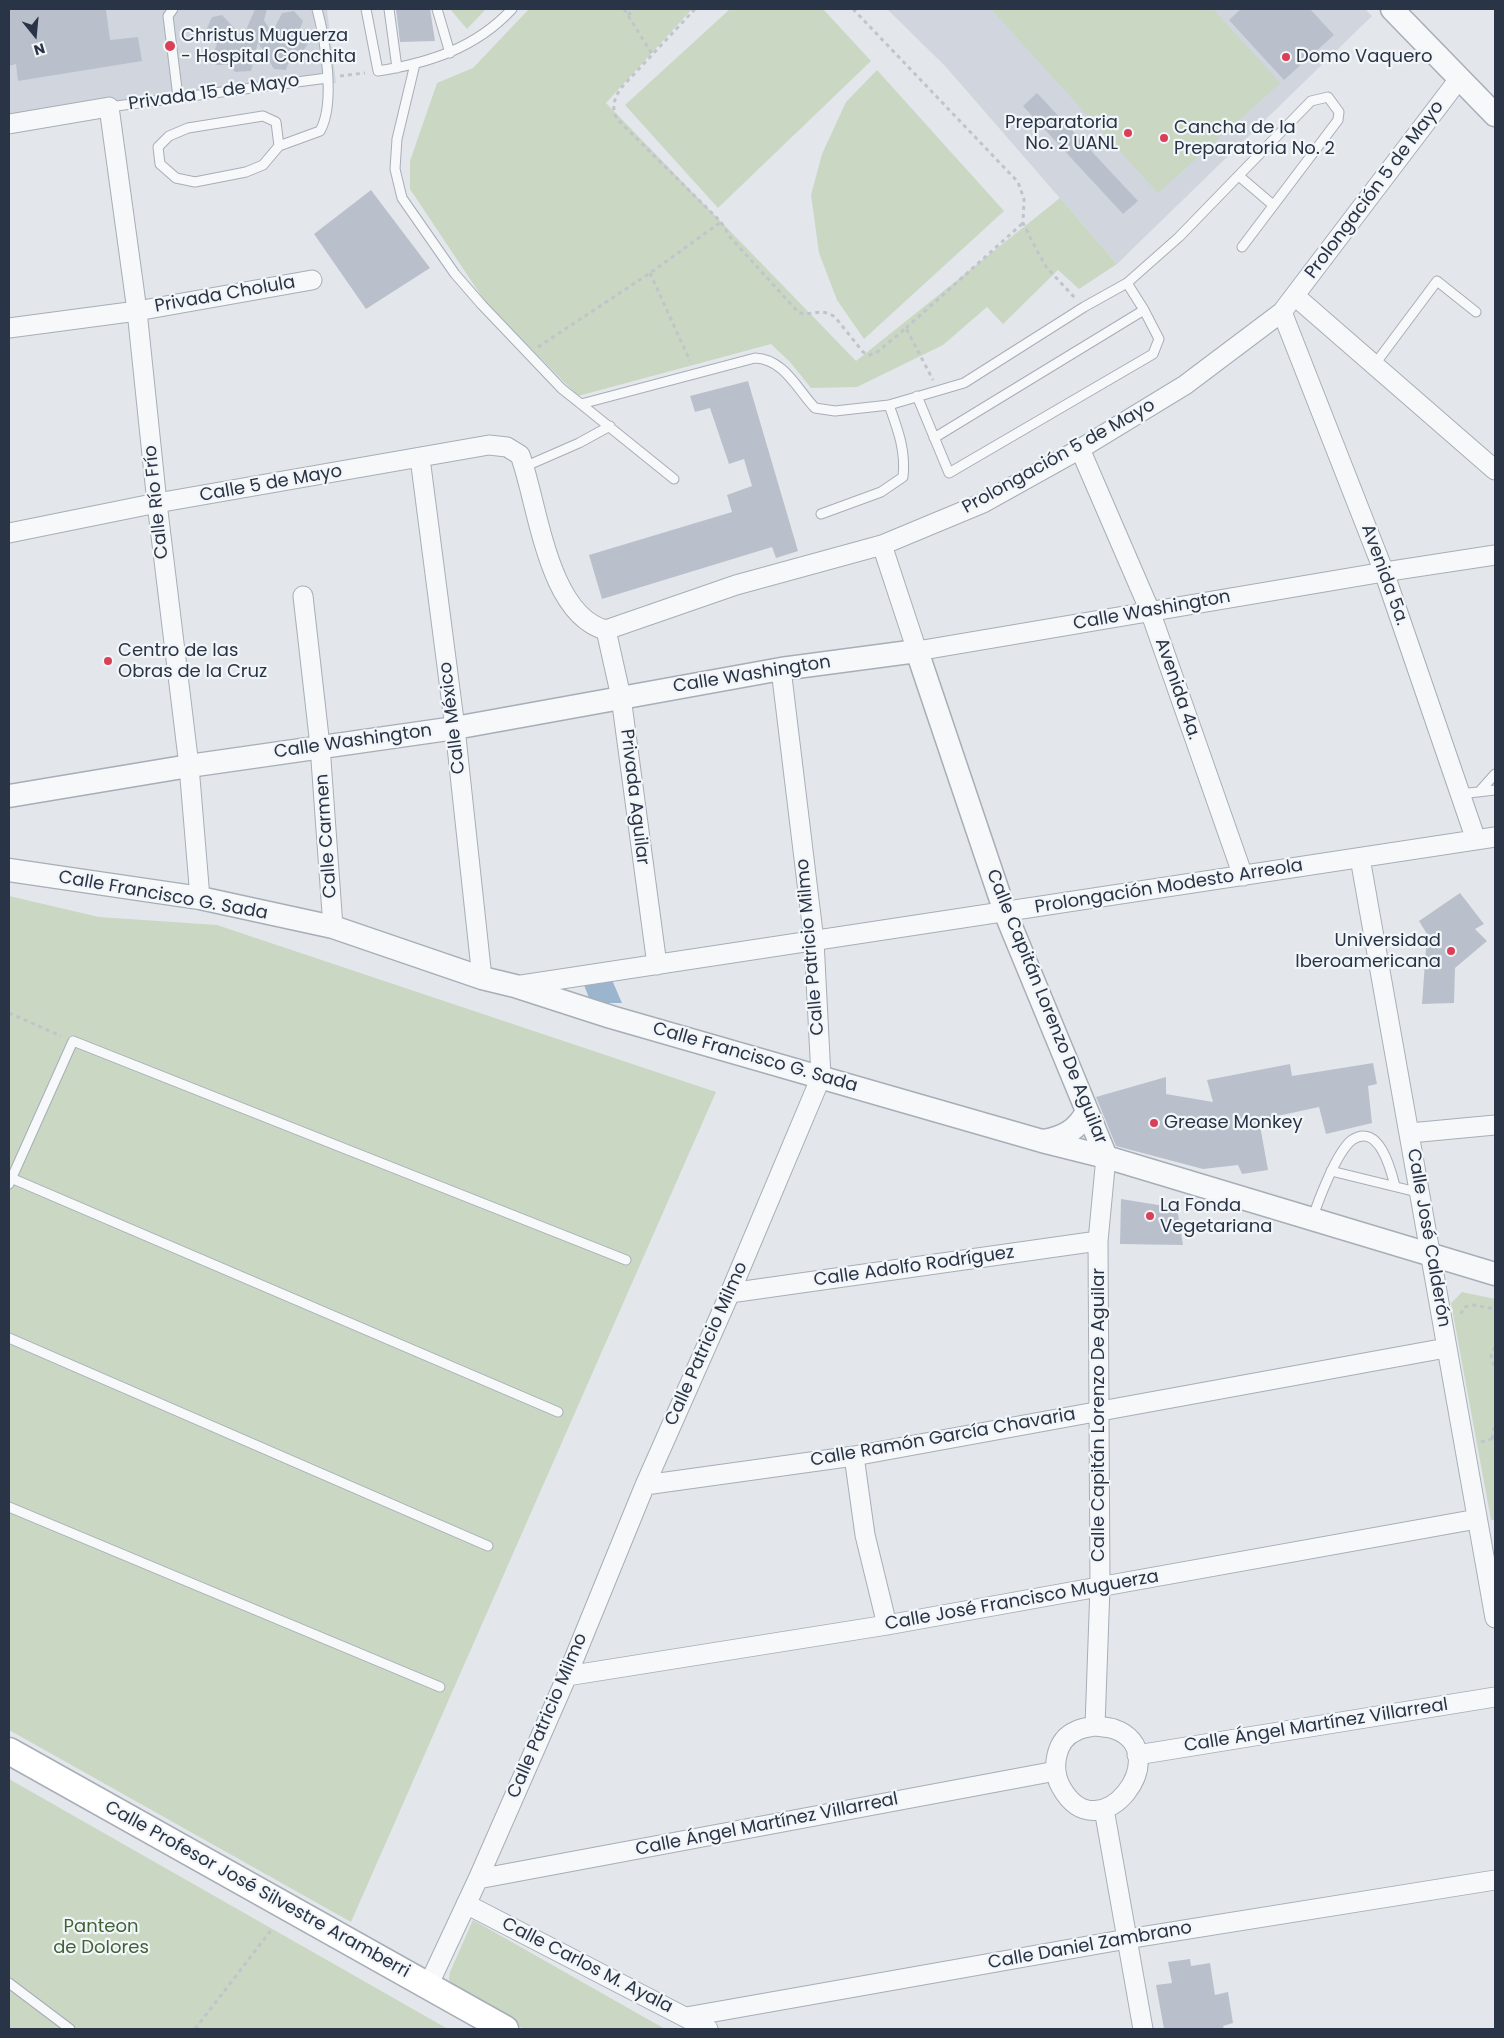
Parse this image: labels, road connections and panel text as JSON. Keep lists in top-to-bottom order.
{
  "streets": {
    "main road": ["Calle Profesor José Silvestre Aramberri"],
    "street": [
      "Prolongación 5 de Mayo",
      "Privada Cholula",
      "Calle 5 de Mayo",
      "Calle Río Frío",
      "Avenida 5a.",
      "Calle Washington",
      "Avenida 4a.",
      "Calle México",
      "Privada Aguilar",
      "Calle Carmen",
      "Prolongación Modesto Arreola",
      "Calle Francisco G. Sada",
      "Calle Patricio Milmo",
      "Calle Capitán Lorenzo De Aguilar",
      "Calle José Calderón",
      "Calle Adolfo Rodríguez",
      "Calle Ramón García Chavaria",
      "Calle José Francisco Muguerza",
      "Calle Ángel Martínez Villarreal",
      "Calle Daniel Zambrano",
      "Calle Carlos M. Ayala"
    ],
    "lane": ["Privada 15 de Mayo"]
  },
  "crossings": [
    ["Privada 15 de Mayo", "Calle Río Frío"],
    ["Prolongación 5 de Mayo", "Avenida 5a."],
    ["Prolongación 5 de Mayo", "Avenida 4a."],
    ["Prolongación 5 de Mayo", "Privada Aguilar"],
    ["Prolongación 5 de Mayo", "Calle Capitán Lorenzo De Aguilar"],
    ["Privada Cholula", "Calle Río Frío"],
    ["Calle 5 de Mayo", "Calle Río Frío"],
    ["Calle 5 de Mayo", "Calle México"],
    ["Calle Río Frío", "Calle Washington"],
    ["Calle Río Frío", "Calle Francisco G. Sada"],
    ["Avenida 5a.", "Calle Washington"],
    ["Avenida 5a.", "Prolongación Modesto Arreola"],
    ["Calle Washington", "Avenida 4a."],
    ["Calle Washington", "Calle México"],
    ["Calle Washington", "Privada Aguilar"],
    ["Calle Washington", "Calle Carmen"],
    ["Calle Washington", "Calle Patricio Milmo"],
    ["Calle Washington", "Calle Capitán Lorenzo De Aguilar"],
    ["Avenida 4a.", "Prolongación Modesto Arreola"],
    ["Calle México", "Calle Francisco G. Sada"],
    ["Privada Aguilar", "Prolongación Modesto Arreola"],
    ["Calle Carmen", "Calle Francisco G. Sada"],
    ["Prolongación Modesto Arreola", "Calle Francisco G. Sada"],
    ["Prolongación Modesto Arreola", "Calle Patricio Milmo"],
    ["Prolongación Modesto Arreola", "Calle Capitán Lorenzo De Aguilar"],
    ["Prolongación Modesto Arreola", "Calle José Calderón"],
    ["Calle Francisco G. Sada", "Calle Patricio Milmo"],
    ["Calle Francisco G. Sada", "Calle Capitán Lorenzo De Aguilar"],
    ["Calle Francisco G. Sada", "Calle José Calderón"],
    ["Calle Patricio Milmo", "Calle Adolfo Rodríguez"],
    ["Calle Patricio Milmo", "Calle Ramón García Chavaria"],
    ["Calle Patricio Milmo", "Calle José Francisco Muguerza"],
    ["Calle Patricio Milmo", "Calle Ángel Martínez Villarreal"],
    ["Calle Patricio Milmo", "Calle Profesor José Silvestre Aramberri"],
    ["Calle Patricio Milmo", "Calle Carlos M. Ayala"],
    ["Calle Capitán Lorenzo De Aguilar", "Calle Adolfo Rodríguez"],
    ["Calle Capitán Lorenzo De Aguilar", "Calle Ramón García Chavaria"],
    ["Calle Capitán Lorenzo De Aguilar", "Calle José Francisco Muguerza"],
    ["Calle Capitán Lorenzo De Aguilar", "Calle Ángel Martínez Villarreal"],
    ["Calle José Calderón", "Calle Ramón García Chavaria"],
    ["Calle José Calderón", "Calle José Francisco Muguerza"],
    ["Calle Daniel Zambrano", "Calle Carlos M. Ayala"]
  ],
  "parks": ["Panteon de Dolores"],
  "places": [
    "Christus Muguerza - Hospital Conchita",
    "Domo Vaquero",
    "Preparatoria No. 2 UANL",
    "Cancha de la Preparatoria No. 2",
    "Centro de las Obras de la Cruz",
    "Universidad Iberoamericana",
    "Grease Monkey",
    "La Fonda Vegetariana"
  ],
  "north": "bottom"
}
